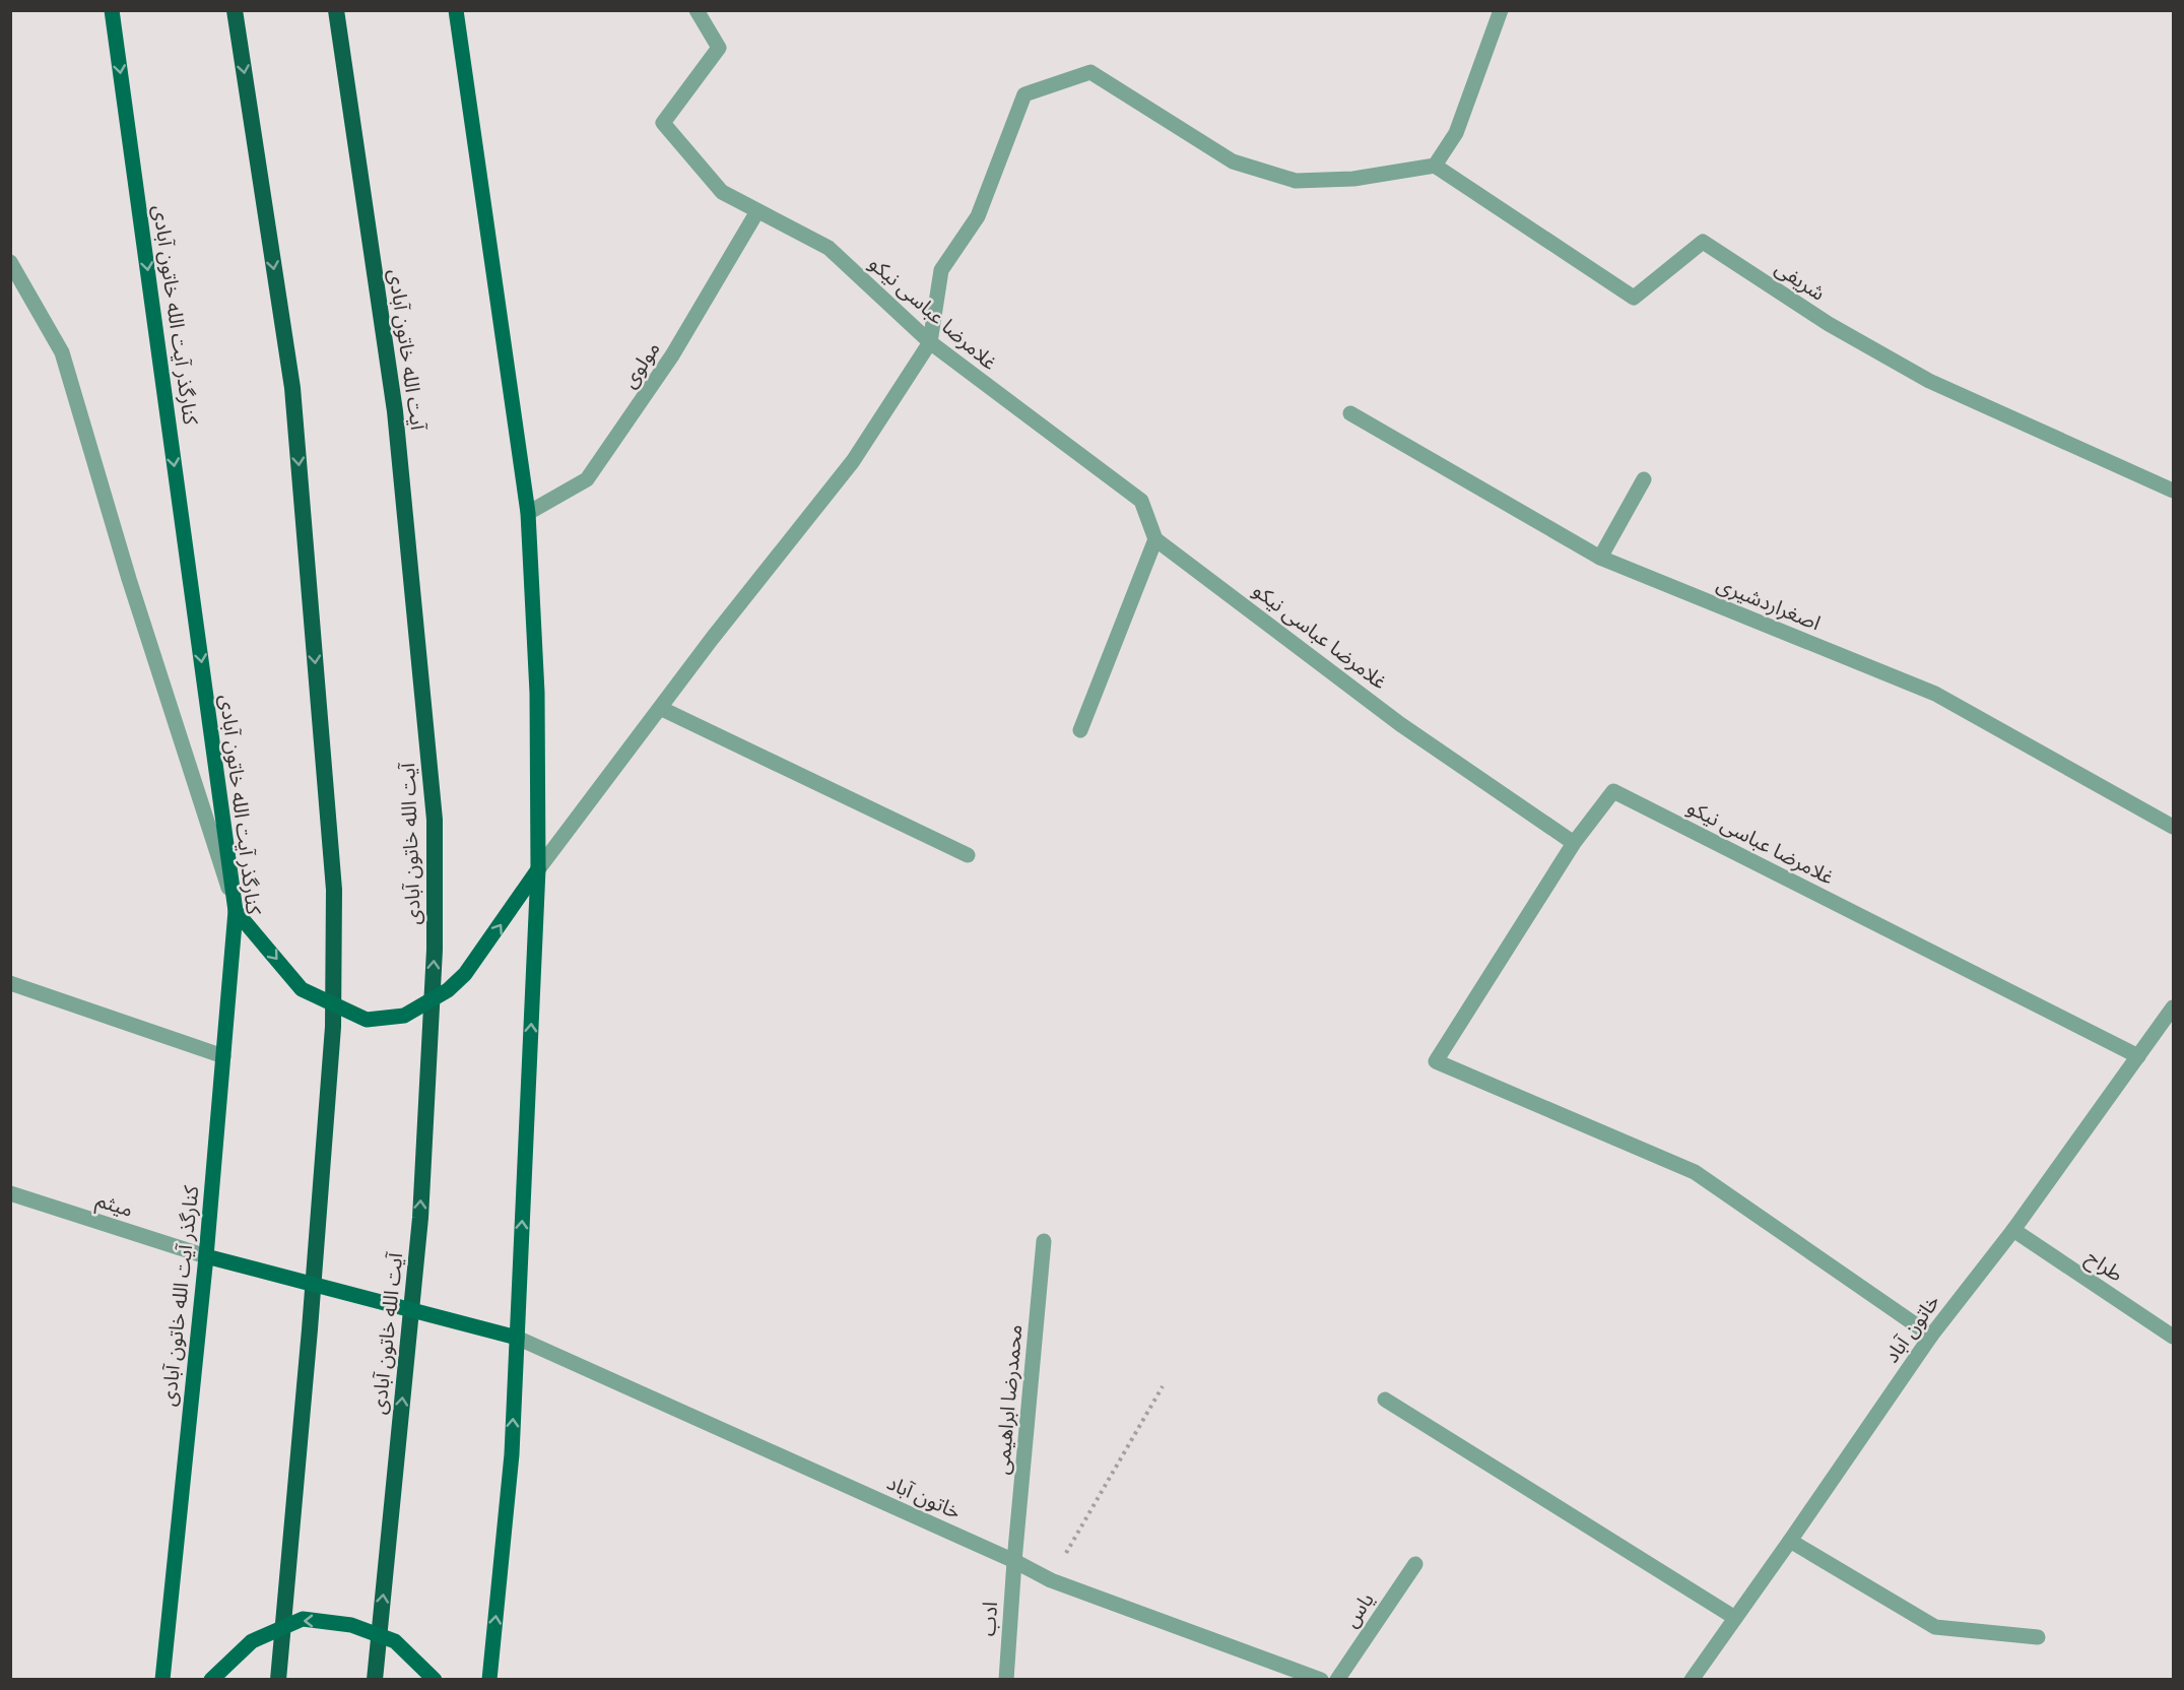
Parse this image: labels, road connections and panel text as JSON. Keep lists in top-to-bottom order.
{
  "streets": {
    "highway": ["آیت الله خاتون آبادی"],
    "main road": ["کنارگذر آیت الله خاتون آبادی"],
    "street": [
      "شریفی",
      "غلامرضا عباسی نیکو",
      "مولوی",
      "اصغراردشیری",
      "میثم",
      "طراح",
      "خاتون آباد",
      "محمدرضا ابراهیمی",
      "یاس",
      "ادب"
    ]
  },
  "crossings": [
    ["غلامرضا عباسی نیکو", "مولوی"],
    ["غلامرضا عباسی نیکو", "خاتون آباد"],
    ["کنارگذر آیت الله خاتون آبادی", "میثم"],
    ["طراح", "خاتون آباد"],
    ["خاتون آباد", "محمدرضا ابراهیمی"],
    ["خاتون آباد", "ادب"],
    ["محمدرضا ابراهیمی", "ادب"]
  ],
  "one_way": ["کنارگذر آیت الله خاتون آبادی"]
}
